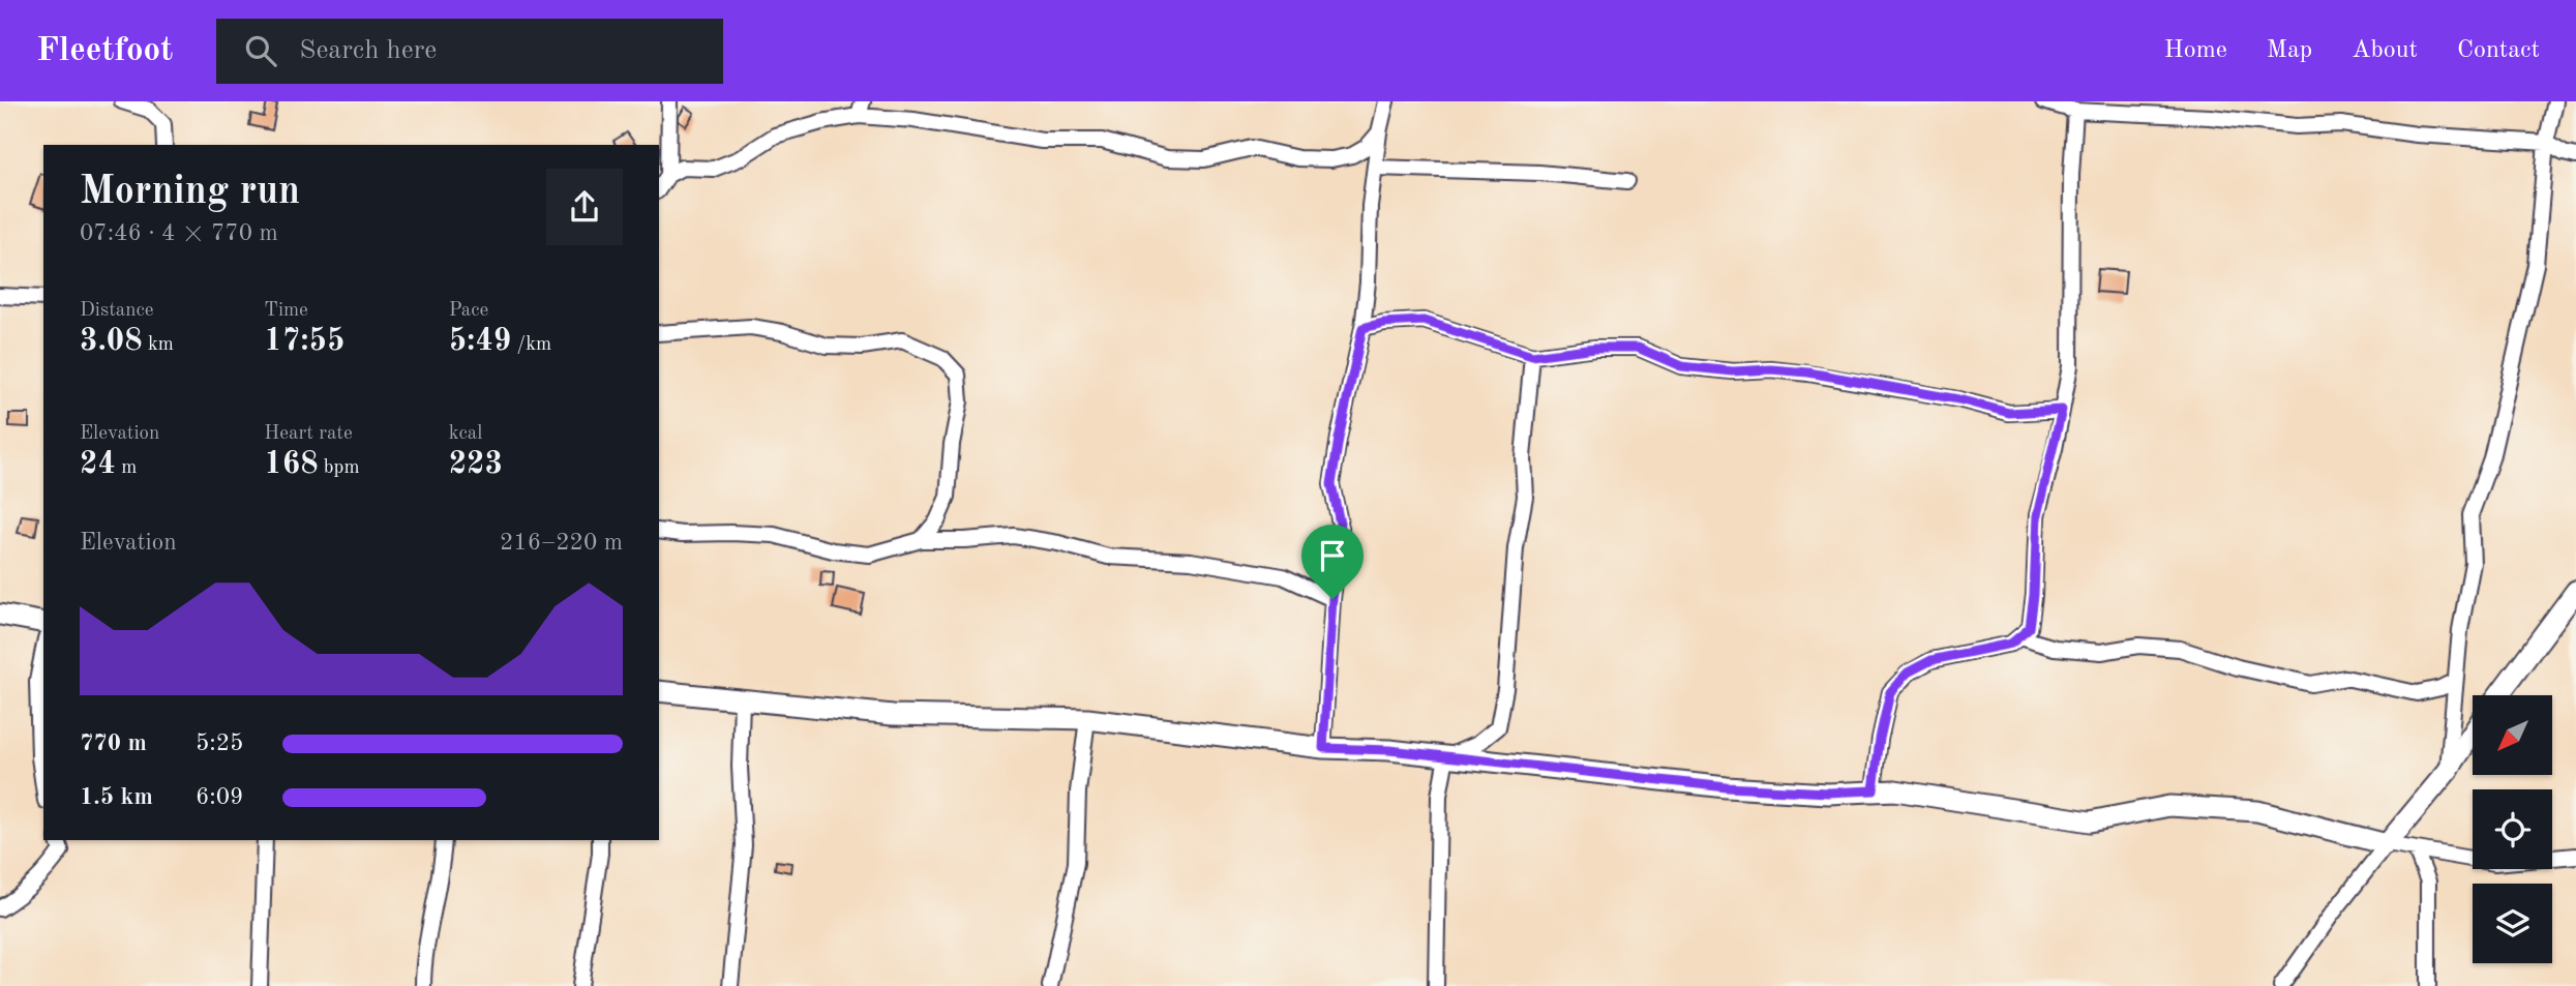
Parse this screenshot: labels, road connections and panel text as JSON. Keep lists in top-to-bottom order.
{
  "north": "bottom left",
  "page": {
    "header": "Fleetfoot",
    "search": "Search here",
    "nav": [
      "Home",
      "Map",
      "About",
      "Contact"
    ],
    "heading": ["Morning run", "07:46 · 4 × 770 m"],
    "stats": [
      ["Distance", "3.08 km"],
      ["Time", "17:55"],
      ["Pace", "5:49 /km"],
      ["Elevation", "24 m"],
      ["Heart rate", "168 bpm"],
      ["kcal", "223"]
    ],
    "chart": ["Elevation", "216–220 m"],
    "list": [
      {
        "name": "770 m",
        "note": "5:25"
      },
      {
        "name": "1.5 km",
        "note": "6:09"
      }
    ]
  }
}
